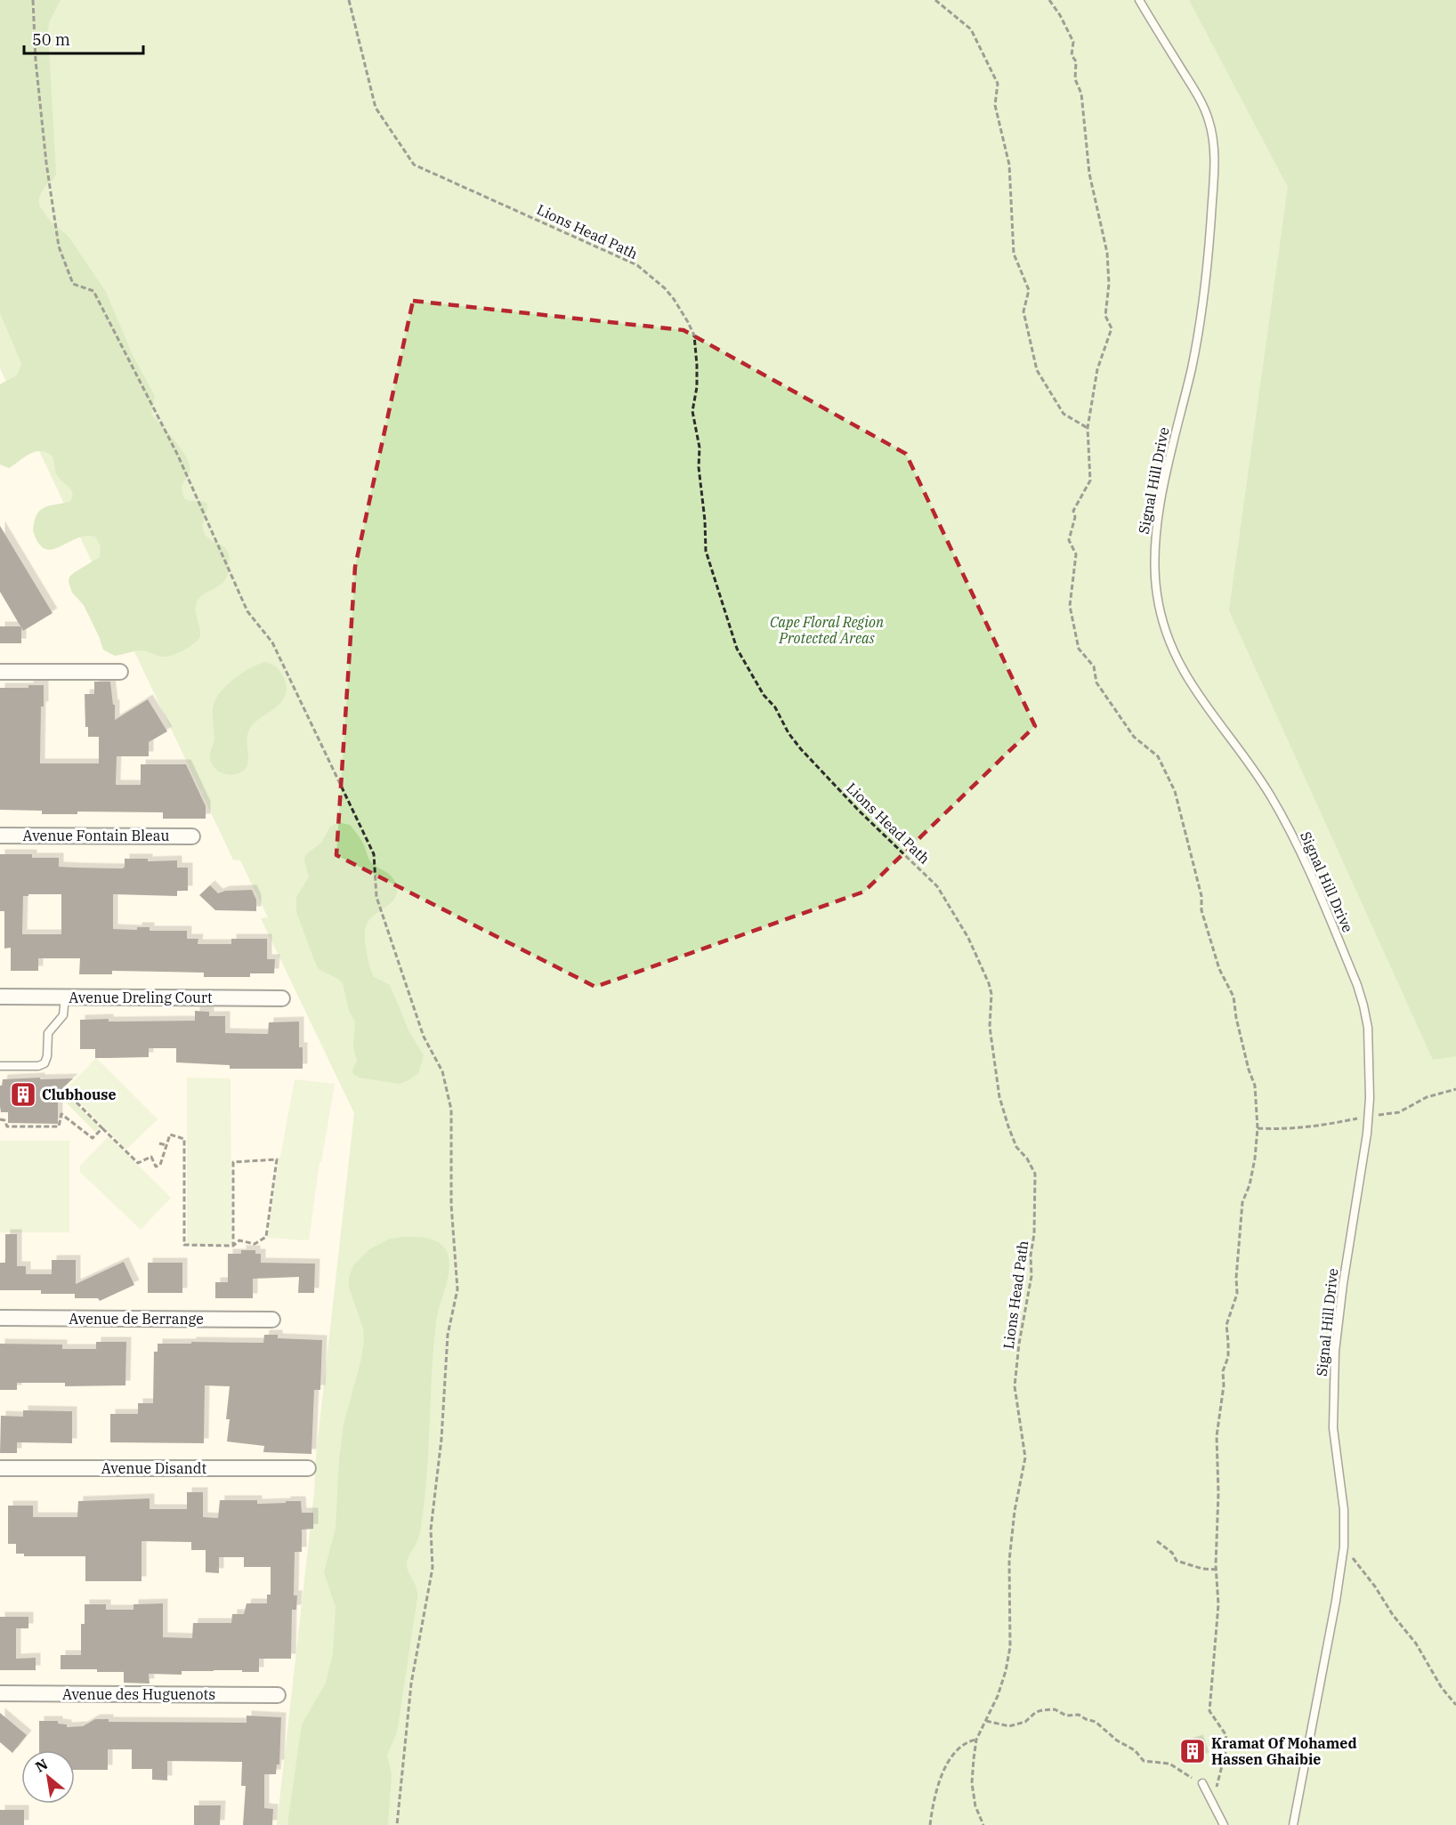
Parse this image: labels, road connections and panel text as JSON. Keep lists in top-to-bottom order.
{
  "streets": {
    "street": [
      "Avenue Fontain Bleau",
      "Avenue Dreling Court",
      "Avenue de Berrange",
      "Avenue Disandt",
      "Avenue des Huguenots"
    ],
    "lane": ["Signal Hill Drive"],
    "path": ["Lions Head Path"]
  },
  "parks": ["Cape Floral Region Protected Areas"],
  "places": {
    "building": ["Clubhouse", "Kramat Of Mohamed Hassen Ghaibie"]
  },
  "scale_bar": "50 m",
  "north": "top left"
}
